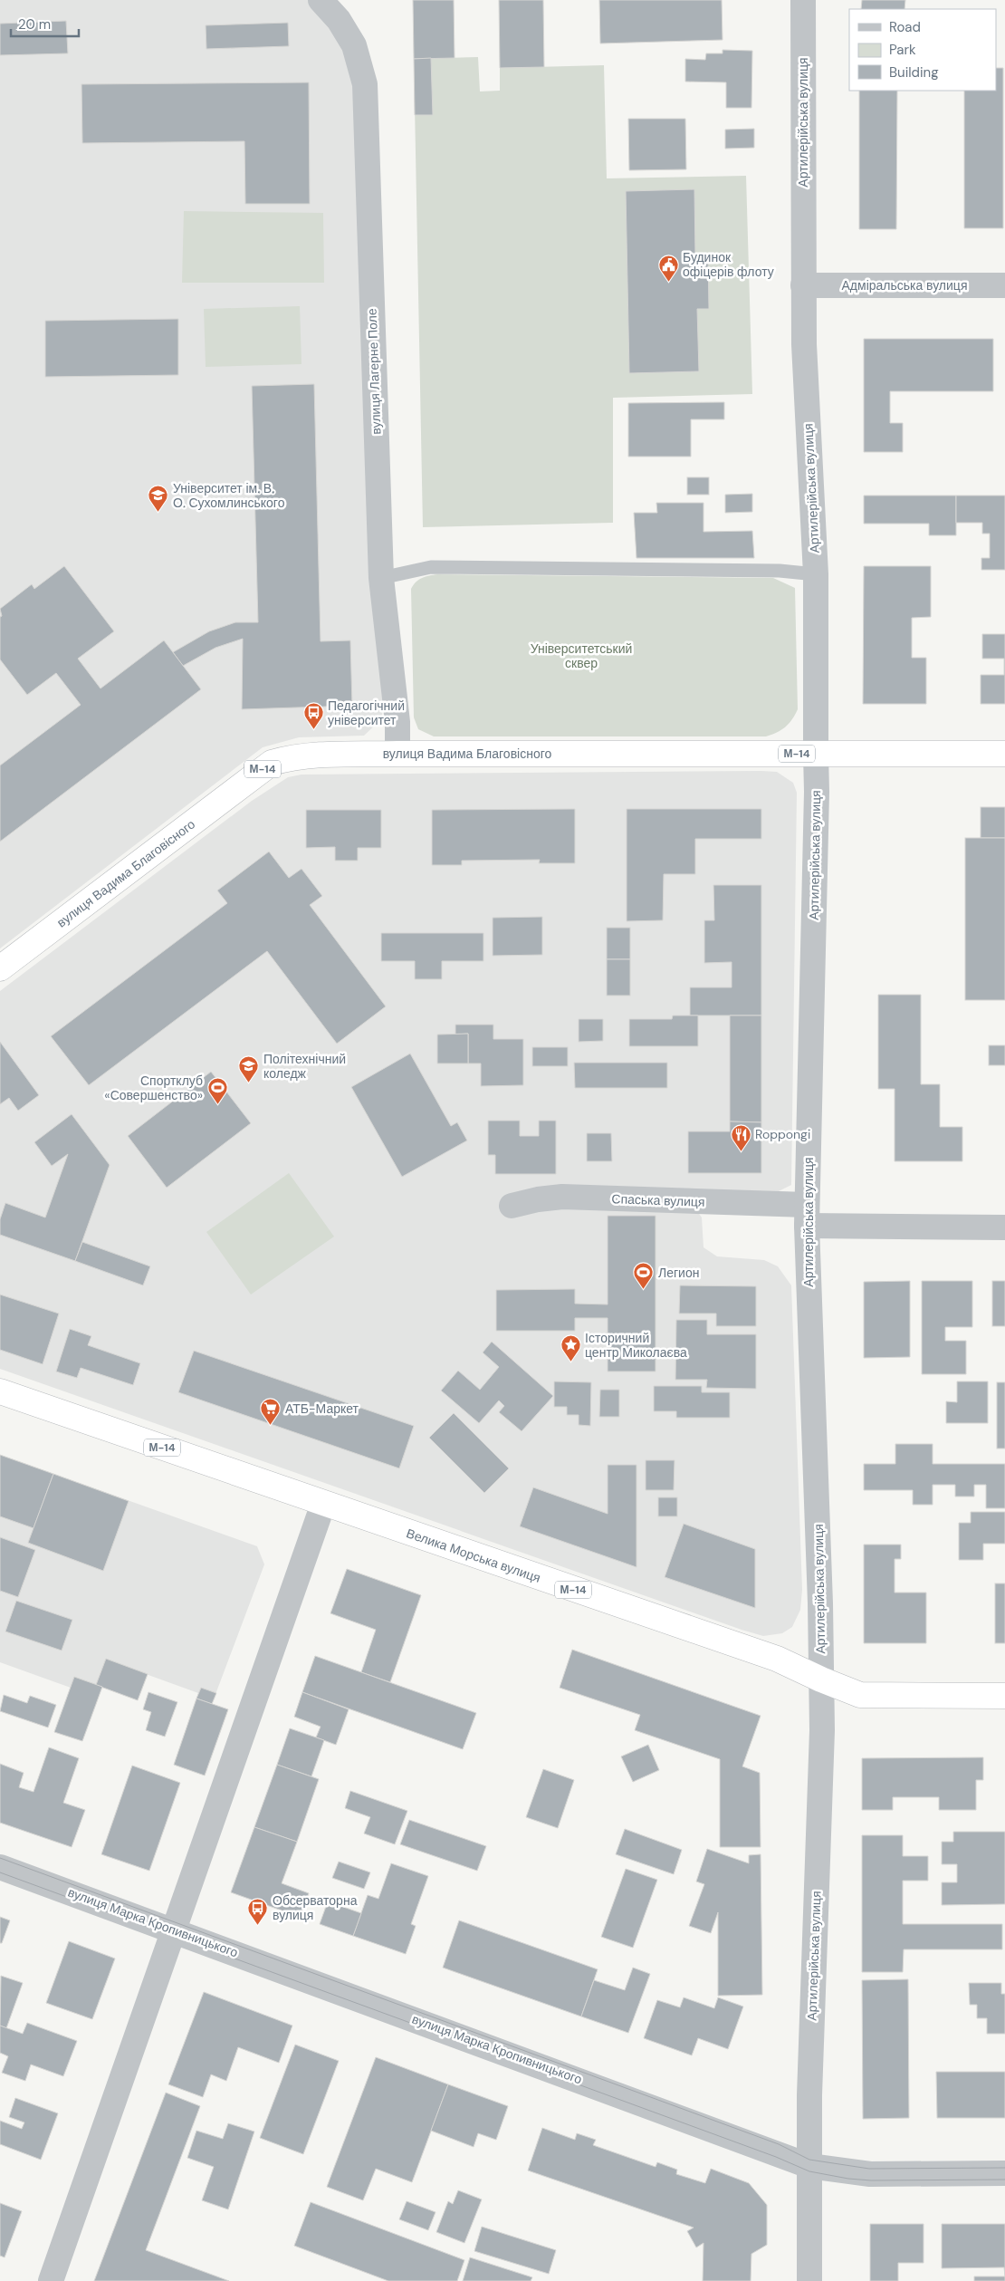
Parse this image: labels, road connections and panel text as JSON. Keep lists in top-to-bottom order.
{
  "streets": {
    "highway": ["вулиця Вадима Благовісного", "М-14", "Велика Морська вулиця"],
    "street": [
      "Артилерійська вулиця",
      "Адміральська вулиця",
      "вулиця Лагерне Поле",
      "Спаська вулиця",
      "вулиця Марка Кропивницького"
    ]
  },
  "crossings": [
    ["Артилерійська вулиця", "Адміральська вулиця"],
    ["Артилерійська вулиця", "вулиця Вадима Благовісного"],
    ["Артилерійська вулиця", "Спаська вулиця"],
    ["Артилерійська вулиця", "Велика Морська вулиця"],
    ["Артилерійська вулиця", "вулиця Марка Кропивницького"],
    ["вулиця Лагерне Поле", "вулиця Вадима Благовісного"]
  ],
  "parks": ["Університетський сквер"],
  "places": {
    "public building": ["Будинок офіцерів флоту"],
    "school or university": ["Університет ім. В. О. Сухомлинського", "Політехнічний коледж"],
    "bus stop": ["Педагогічний університет", "Обсерваторна вулиця"],
    "sports": ["Спортклуб «Совершенство»", "Легион"],
    "restaurant": ["Roppongi"],
    "place": ["Історичний центр Миколаєва"],
    "supermarket": ["АТБ-Маркет"]
  },
  "legend": ["Road", "Park", "Building"],
  "scale_bar": "20 m"
}
